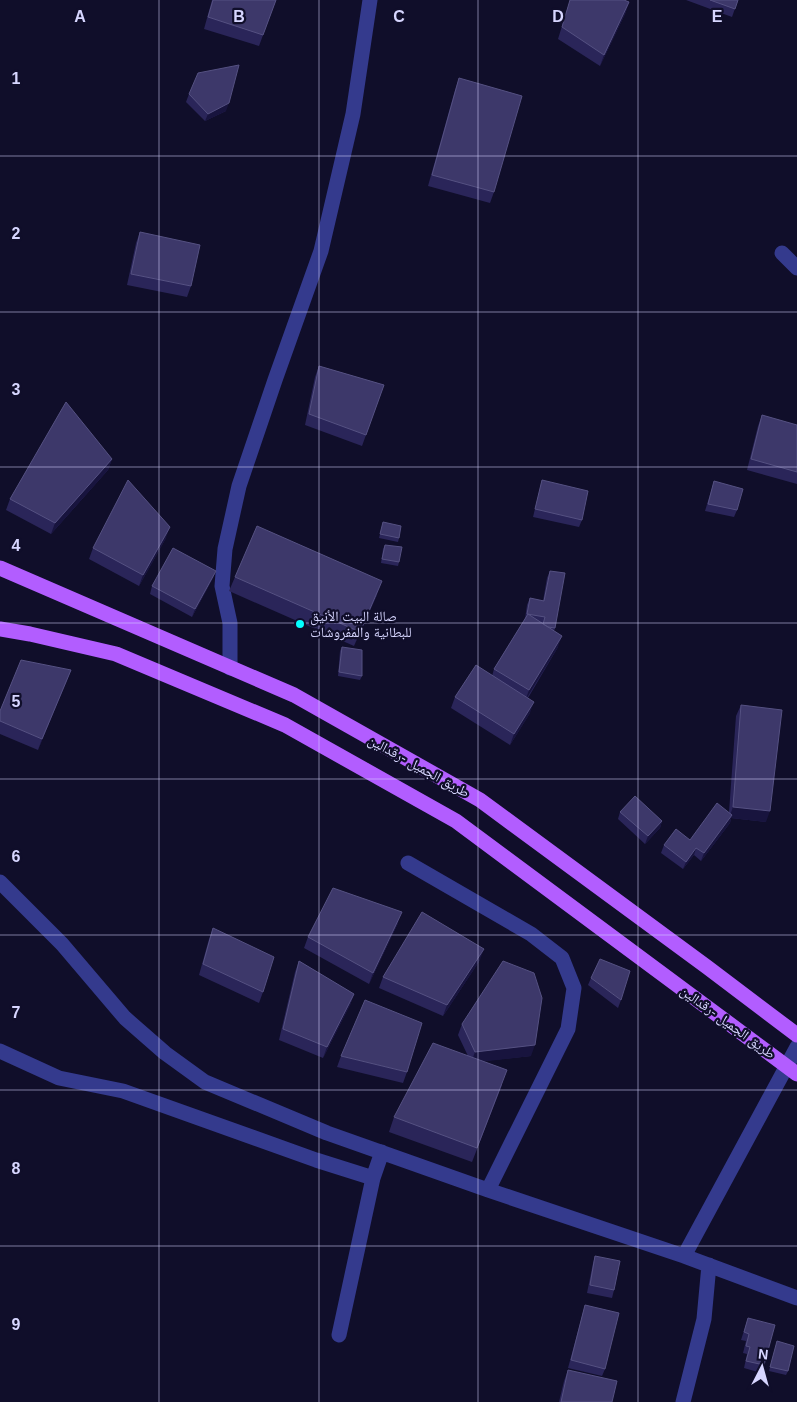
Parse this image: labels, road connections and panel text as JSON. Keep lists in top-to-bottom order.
{
  "streets": {
    "main road": ["طريق الجميل -رقدالين"]
  },
  "places": ["صالة البيت الأنيق للبطانية والمفروشات"],
  "north": "top",
  "grid": {
    "columns": [
      "A",
      "B",
      "C",
      "D",
      "E"
    ],
    "rows": [
      "1",
      "2",
      "3",
      "4",
      "5",
      "6",
      "7",
      "8",
      "9"
    ]
  }
}
